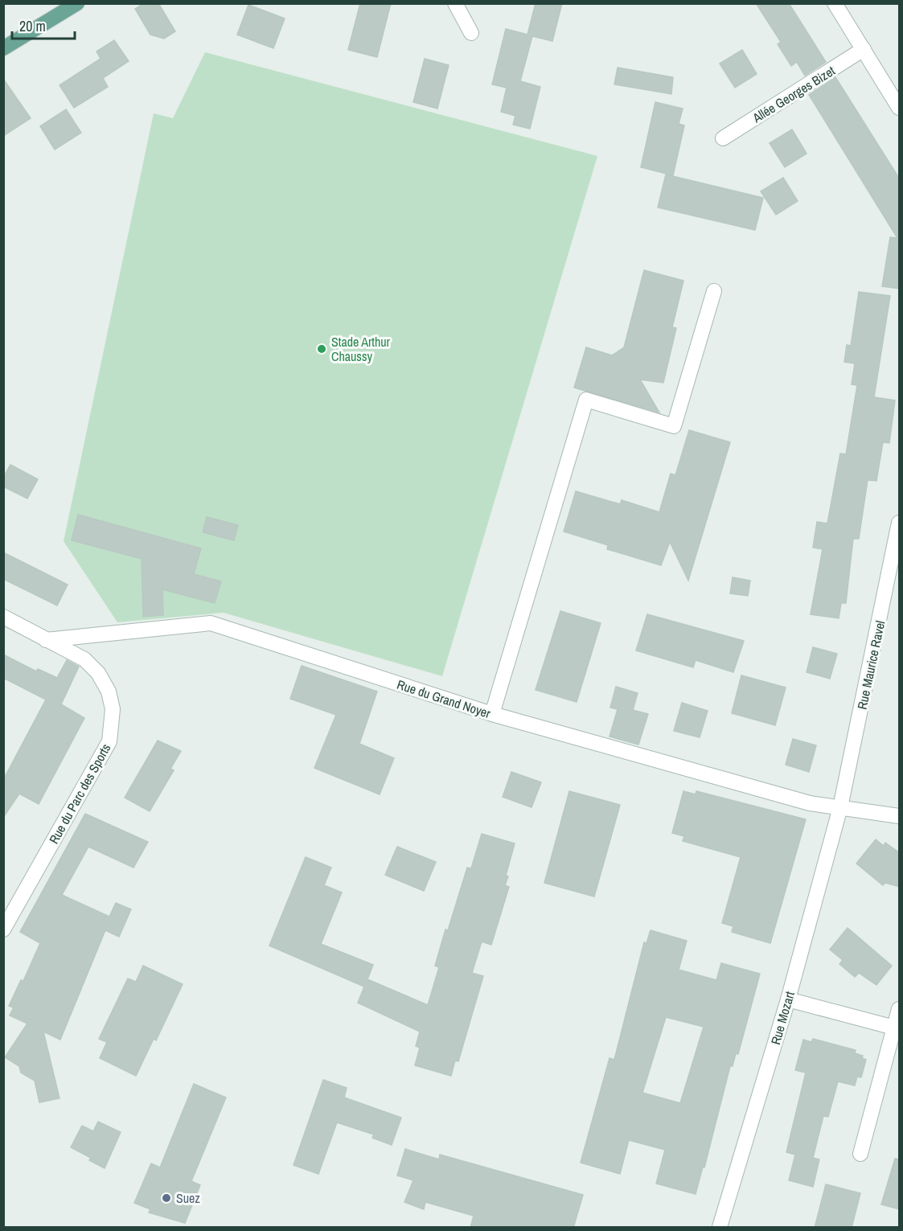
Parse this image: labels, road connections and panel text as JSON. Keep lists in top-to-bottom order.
{
  "streets": {
    "street": [
      "Allée Georges Bizet",
      "Rue Maurice Ravel",
      "Rue du Grand Noyer",
      "Rue du Parc des Sports",
      "Rue Mozart"
    ]
  },
  "crossings": [
    ["Rue Maurice Ravel", "Rue du Grand Noyer"],
    ["Rue Maurice Ravel", "Rue Mozart"],
    ["Rue du Grand Noyer", "Rue du Parc des Sports"],
    ["Rue du Grand Noyer", "Rue Mozart"]
  ],
  "places": ["Stade Arthur Chaussy", "Suez"],
  "scale_bar": "20 m"
}
